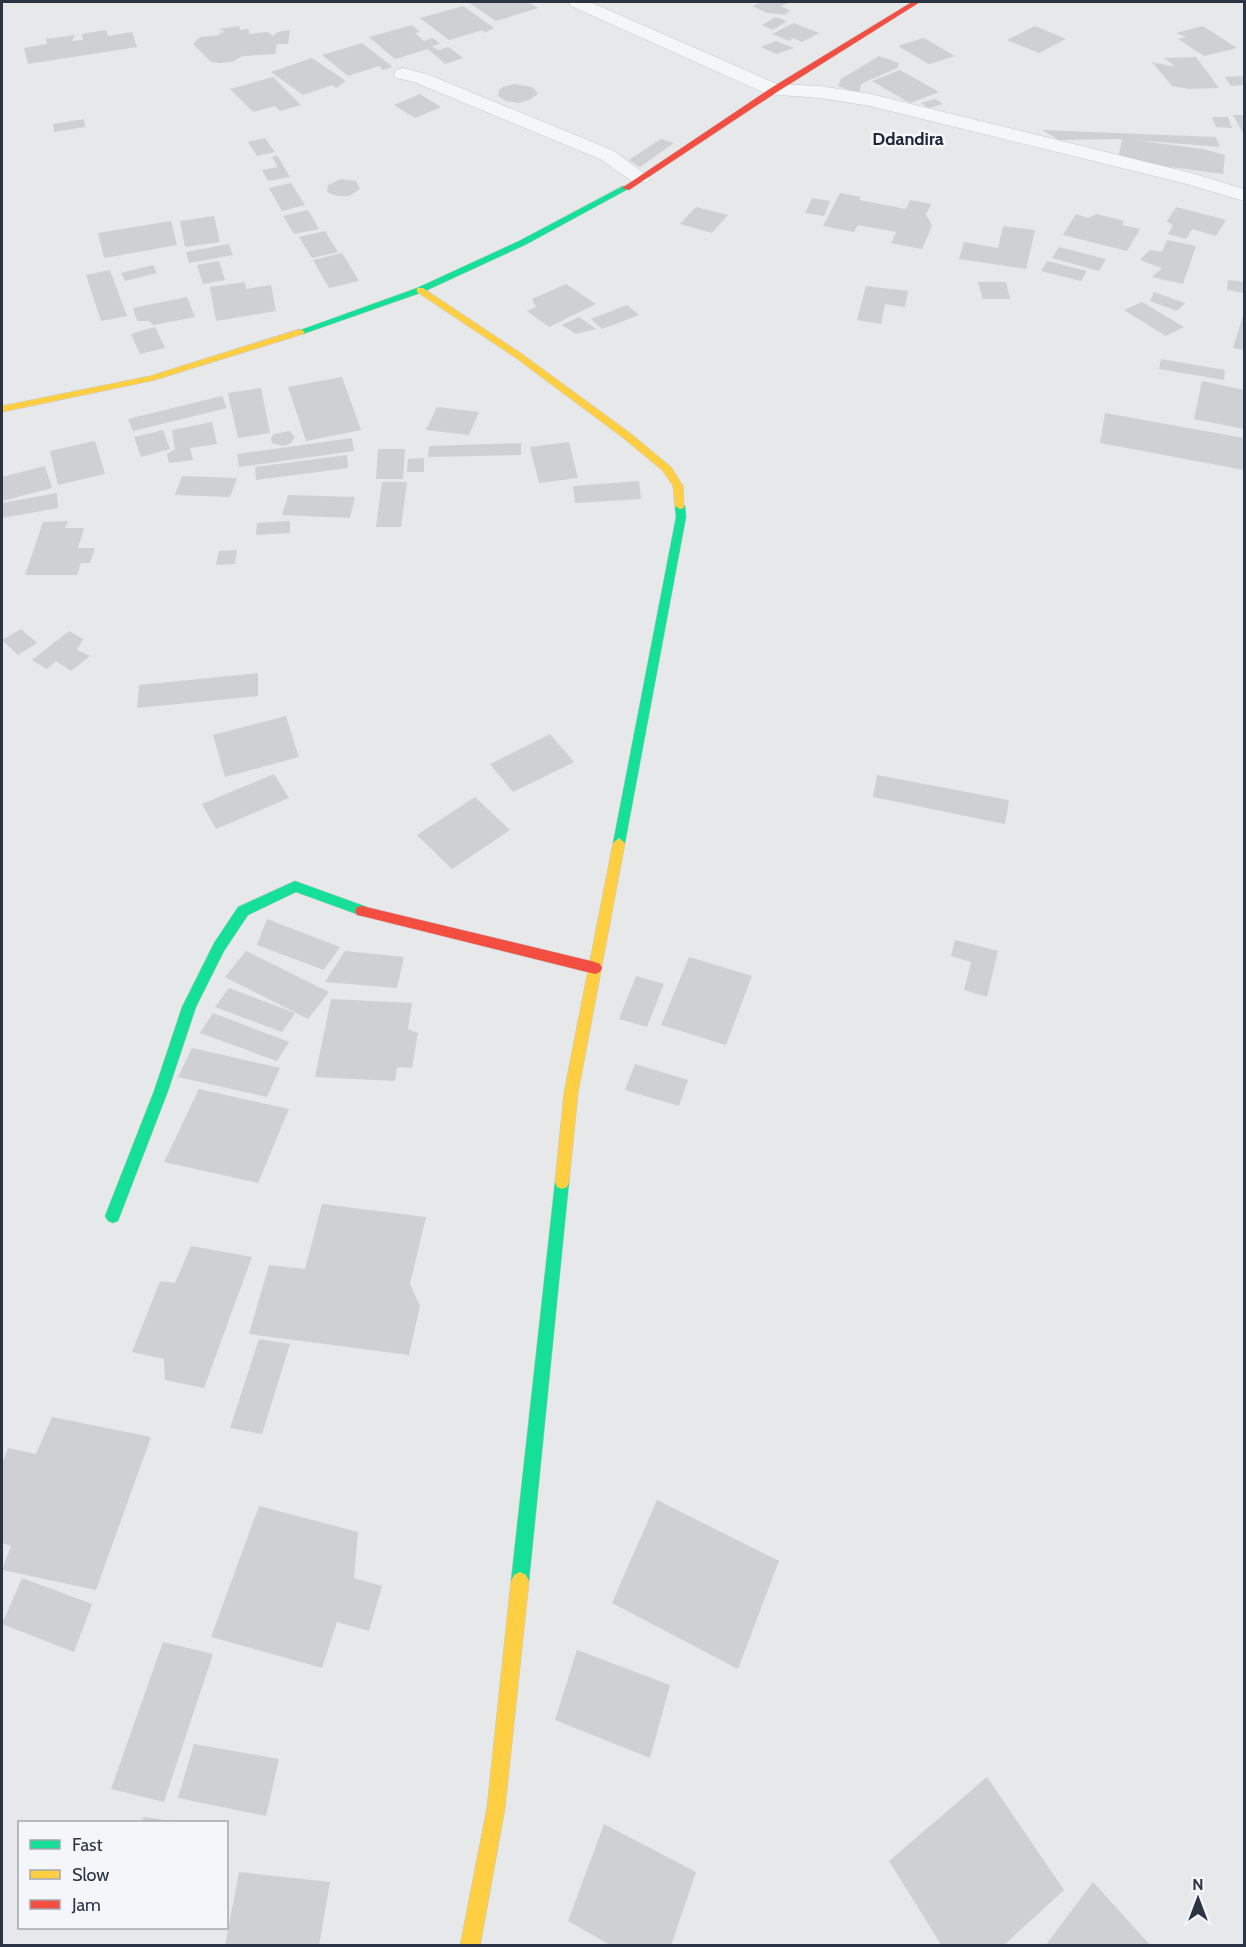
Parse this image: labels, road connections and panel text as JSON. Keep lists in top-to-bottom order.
{
  "districts": ["Ddandira"],
  "legend": ["Fast", "Slow", "Jam"],
  "north": "top"
}
